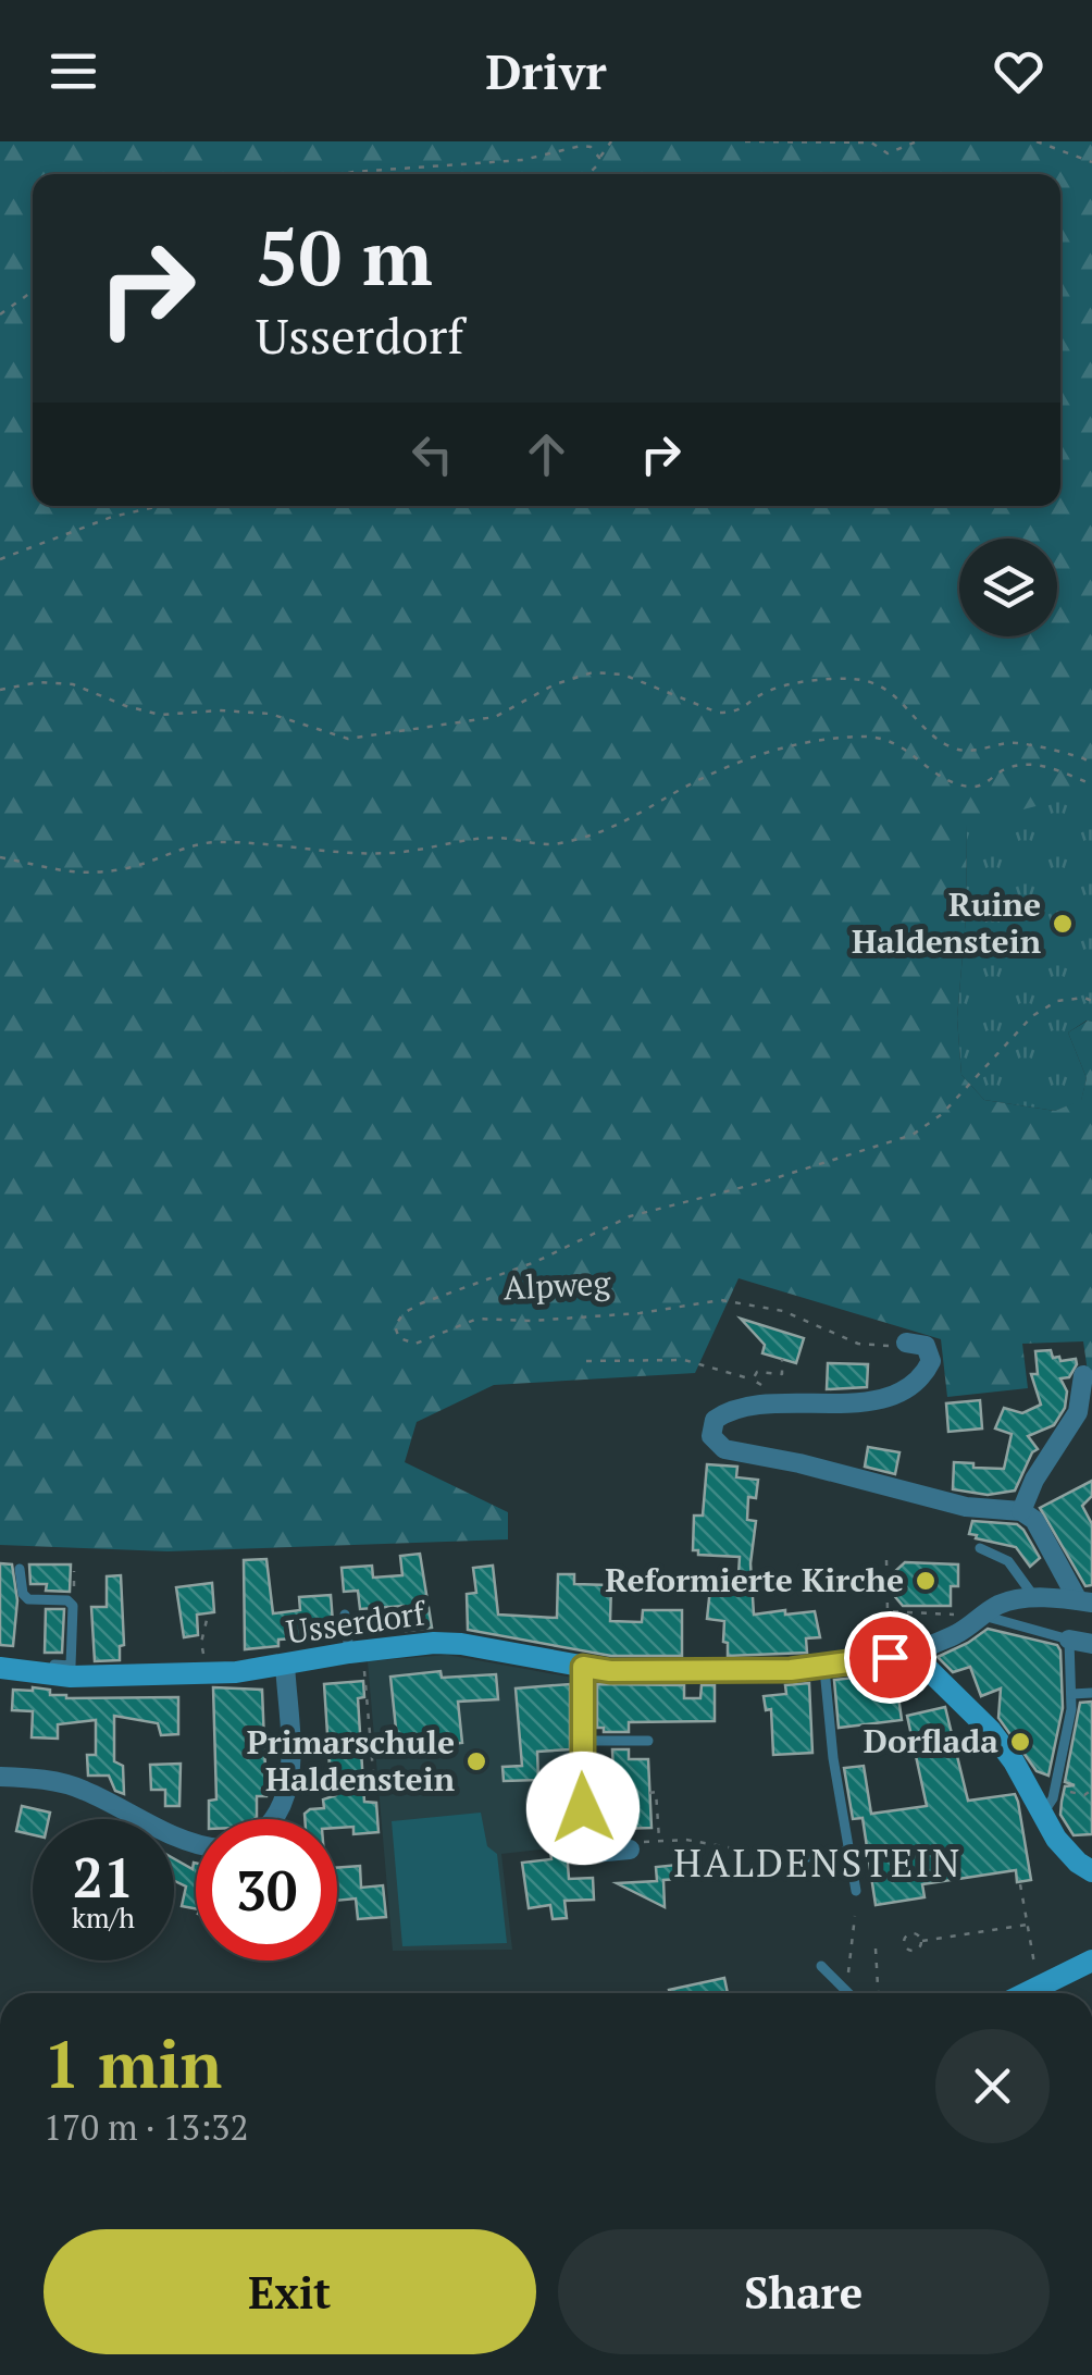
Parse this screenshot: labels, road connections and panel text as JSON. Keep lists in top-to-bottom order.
{
  "streets": {
    "street": ["Usserdorf"],
    "path": ["Alpweg"]
  },
  "districts": ["HALDENSTEIN"],
  "places": [
    "Ruine Haldenstein",
    "Reformierte Kirche",
    "Dorflada",
    "Primarschule Haldenstein"
  ],
  "page": {
    "header": "Drivr",
    "turn": ["50 m", "Usserdorf"],
    "speed": "21 km/h",
    "limit": "30",
    "heading": ["1 min", "170 m · 13:32"],
    "buttons": ["Exit", "Share"]
  }
}
